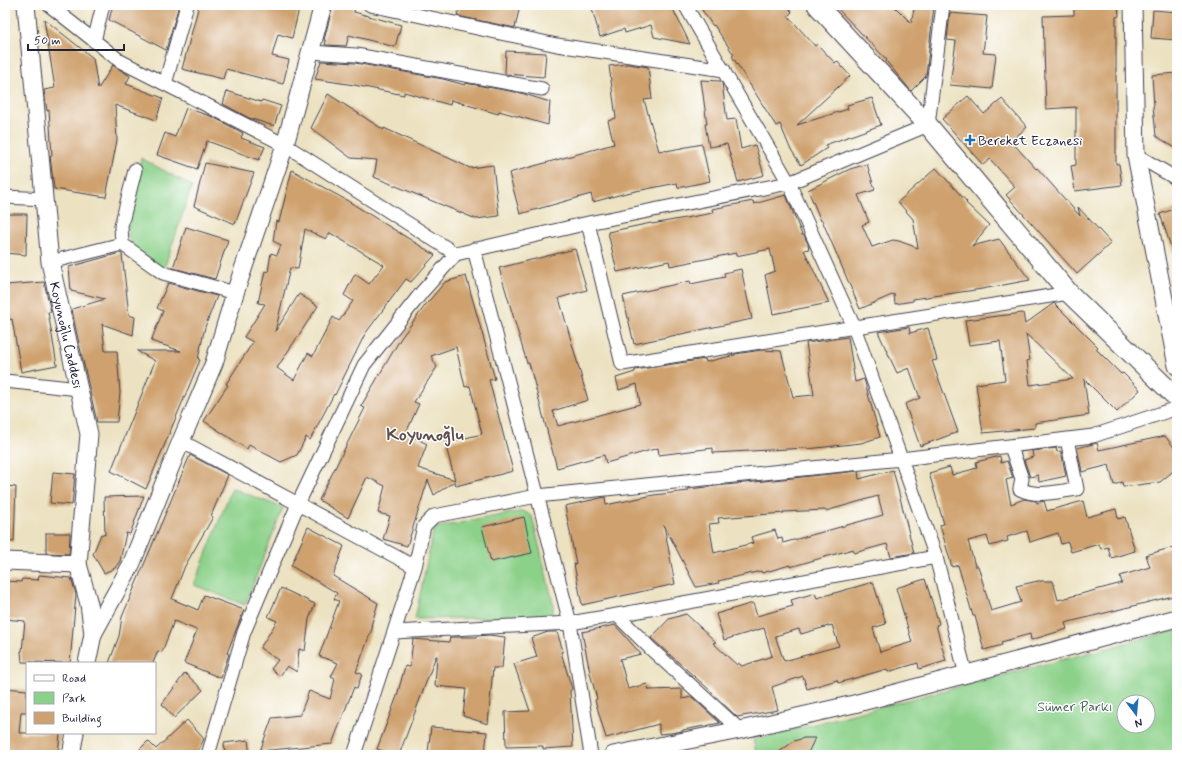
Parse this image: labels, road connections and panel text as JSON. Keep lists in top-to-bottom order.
{
  "streets": {
    "street": ["Koyunoğlu Caddesi"]
  },
  "districts": ["Koyunoğlu"],
  "parks": ["Sümer Parkı"],
  "places": {
    "health": ["Bereket Eczanesi"]
  },
  "legend": ["Road", "Park", "Building"],
  "scale_bar": "50 m",
  "north": "bottom"
}
